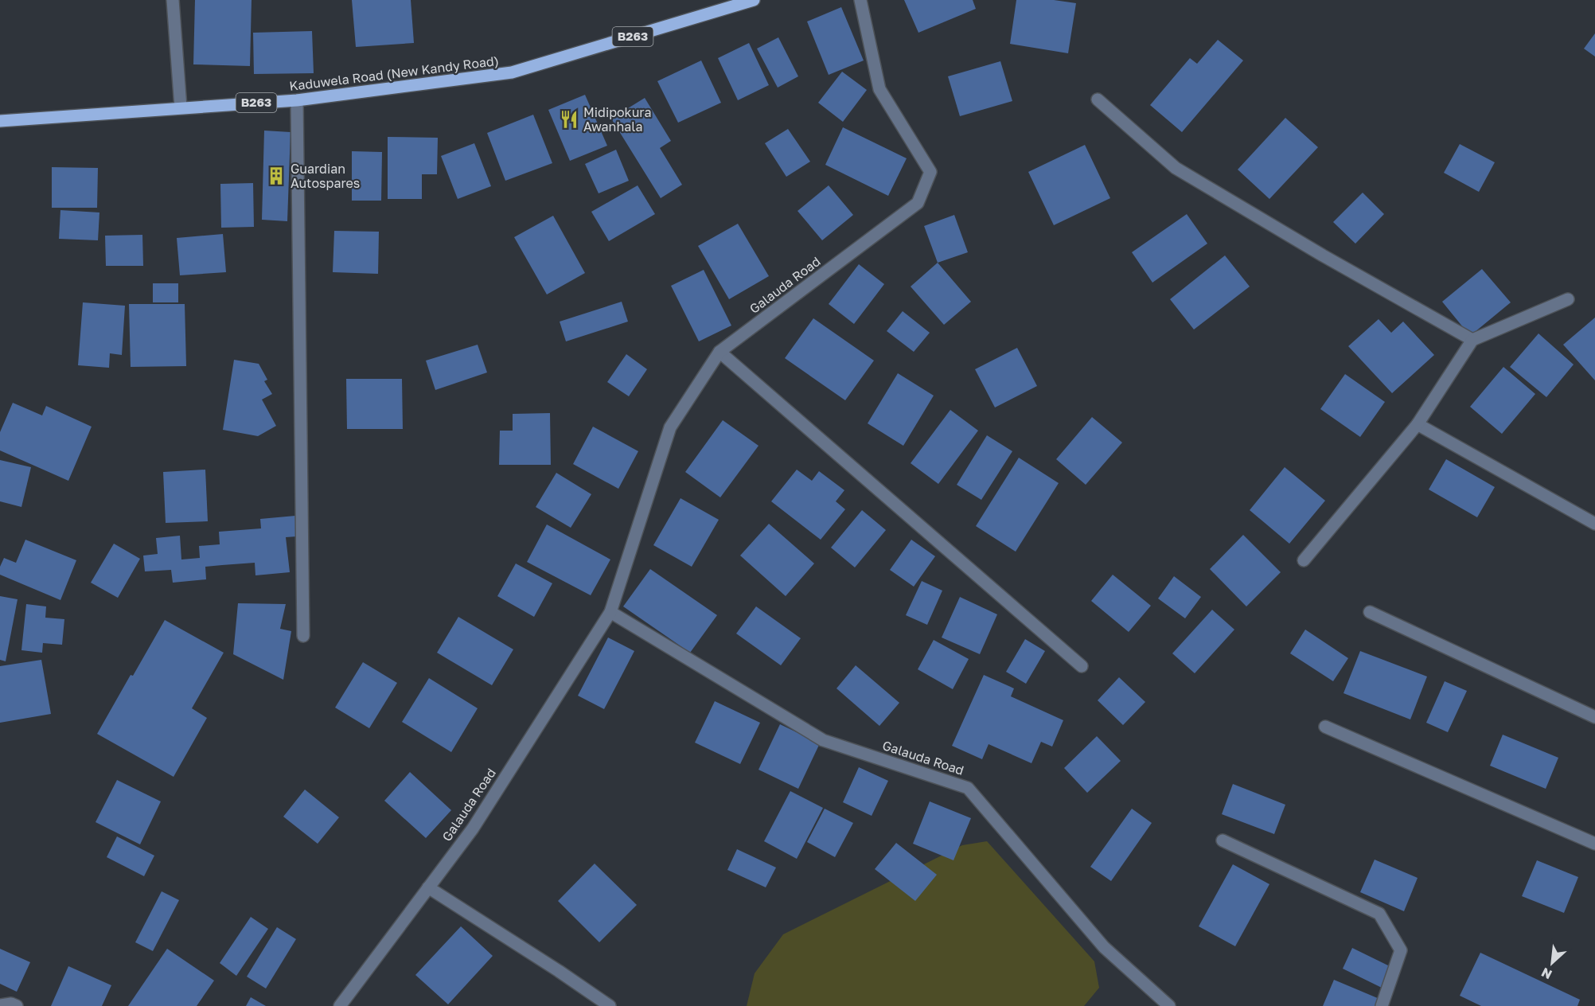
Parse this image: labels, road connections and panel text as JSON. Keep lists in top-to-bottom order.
{
  "streets": {
    "main road": ["B263", "Kaduwela Road (New Kandy Road)"],
    "street": ["Galauda Road"]
  },
  "places": {
    "restaurant": ["Midipokura Awanhala"],
    "building": ["Guardian Autospares"]
  },
  "north": "bottom left"
}
